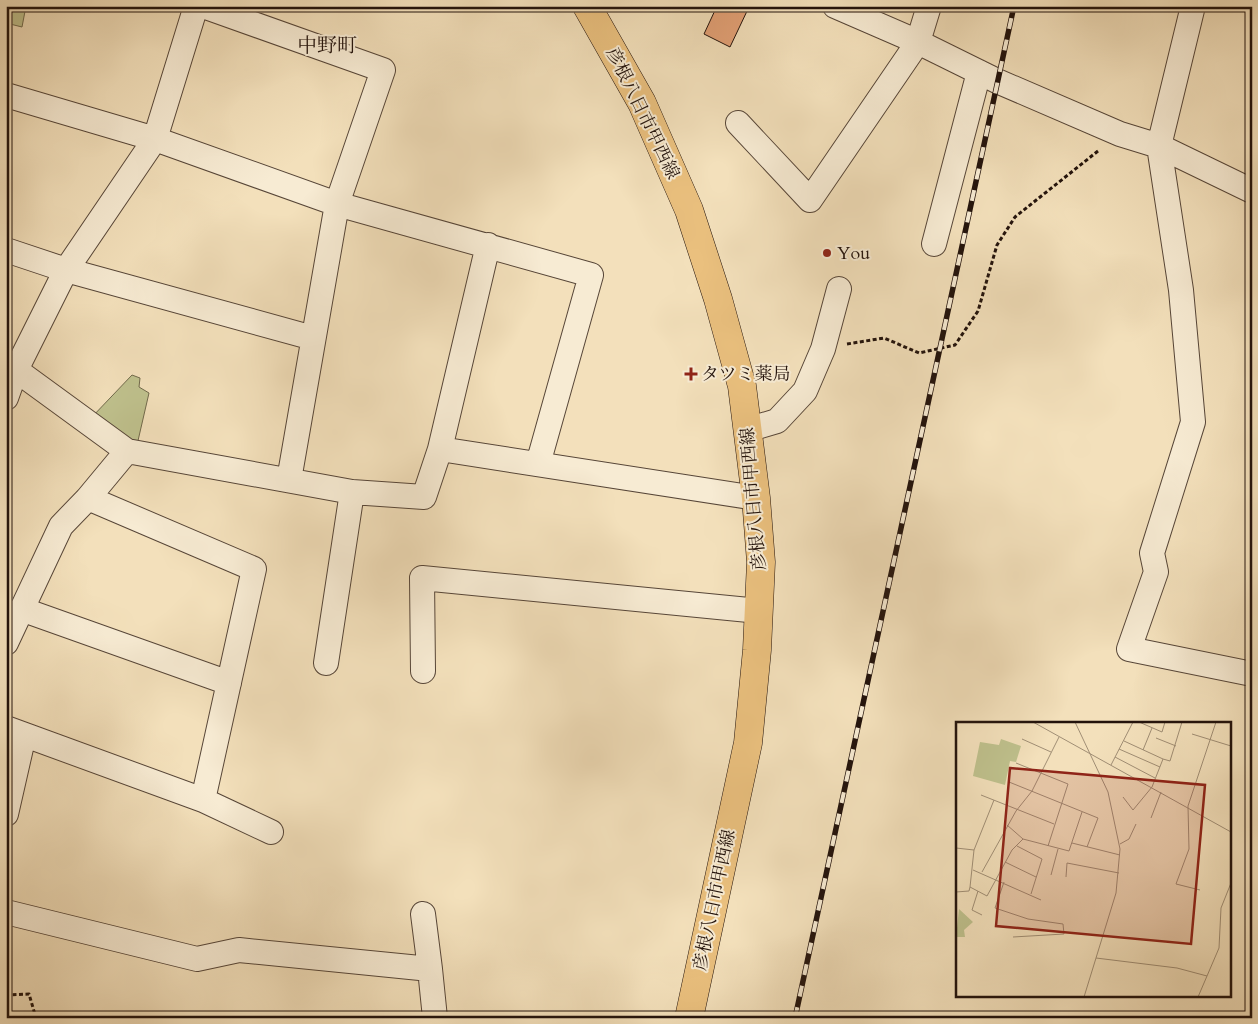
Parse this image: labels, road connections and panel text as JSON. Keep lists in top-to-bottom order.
{
  "streets": {
    "main road": ["彦根八日市甲西線"]
  },
  "districts": ["中野町"],
  "places": {
    "other": ["You"],
    "health": ["タツミ薬局"]
  }
}
